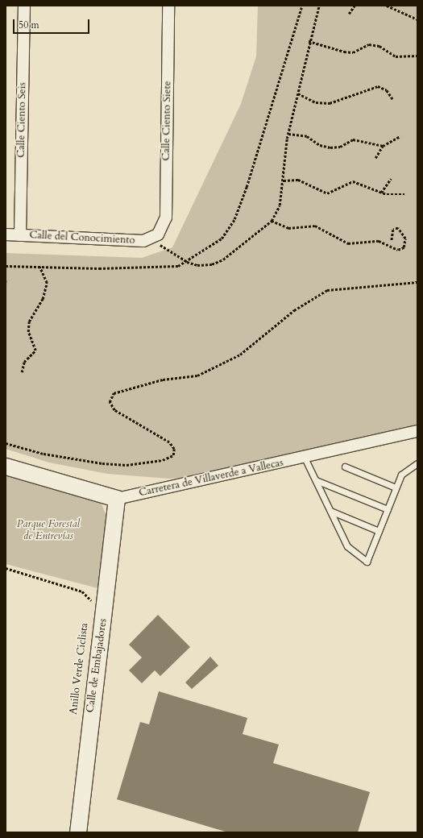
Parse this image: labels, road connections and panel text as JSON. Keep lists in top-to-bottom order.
{
  "streets": {
    "main road": ["Carretera de Villaverde a Vallecas", "Calle de Embajadores"],
    "street": ["Calle Ciento Seis", "Calle Ciento Siete", "Calle del Conocimiento"]
  },
  "crossings": [
    ["Calle Ciento Seis", "Calle del Conocimiento"],
    ["Calle Ciento Siete", "Calle del Conocimiento"],
    ["Carretera de Villaverde a Vallecas", "Calle de Embajadores"]
  ],
  "parks": ["Parque Forestal de Entrevías"],
  "scale_bar": "50 m"
}
